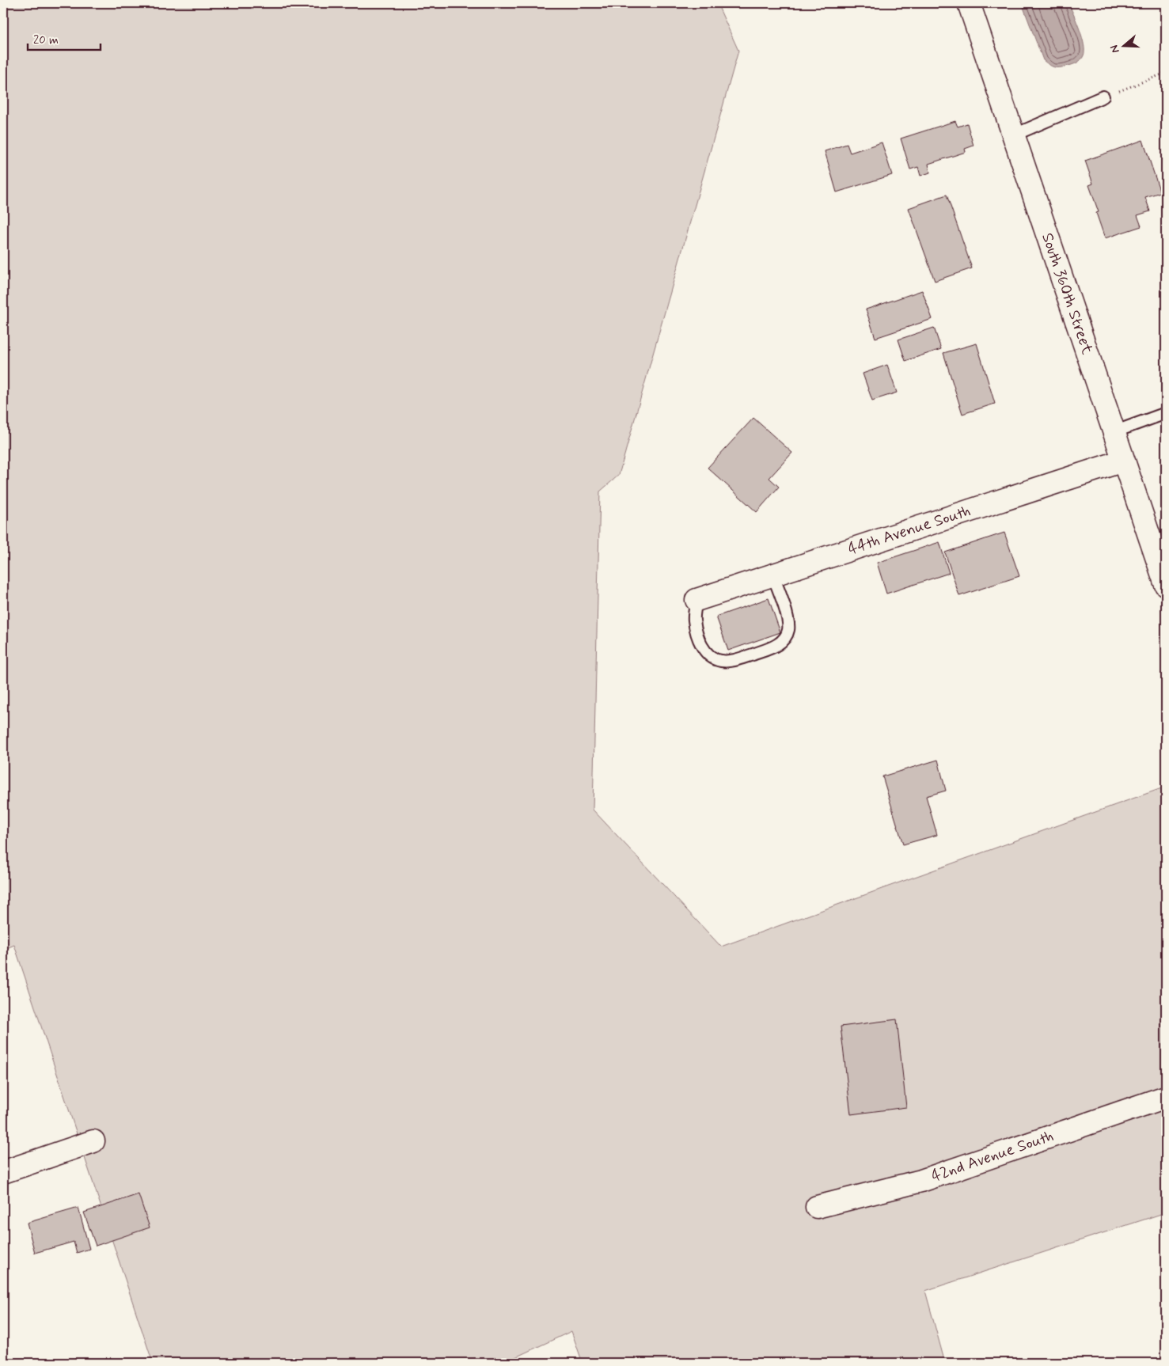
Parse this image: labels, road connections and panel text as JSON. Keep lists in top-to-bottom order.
{
  "streets": {
    "street": ["South 360th Street", "44th Avenue South", "42nd Avenue South"]
  },
  "crossings": [
    ["South 360th Street", "44th Avenue South"]
  ],
  "scale_bar": "20 m",
  "north": "left"
}
